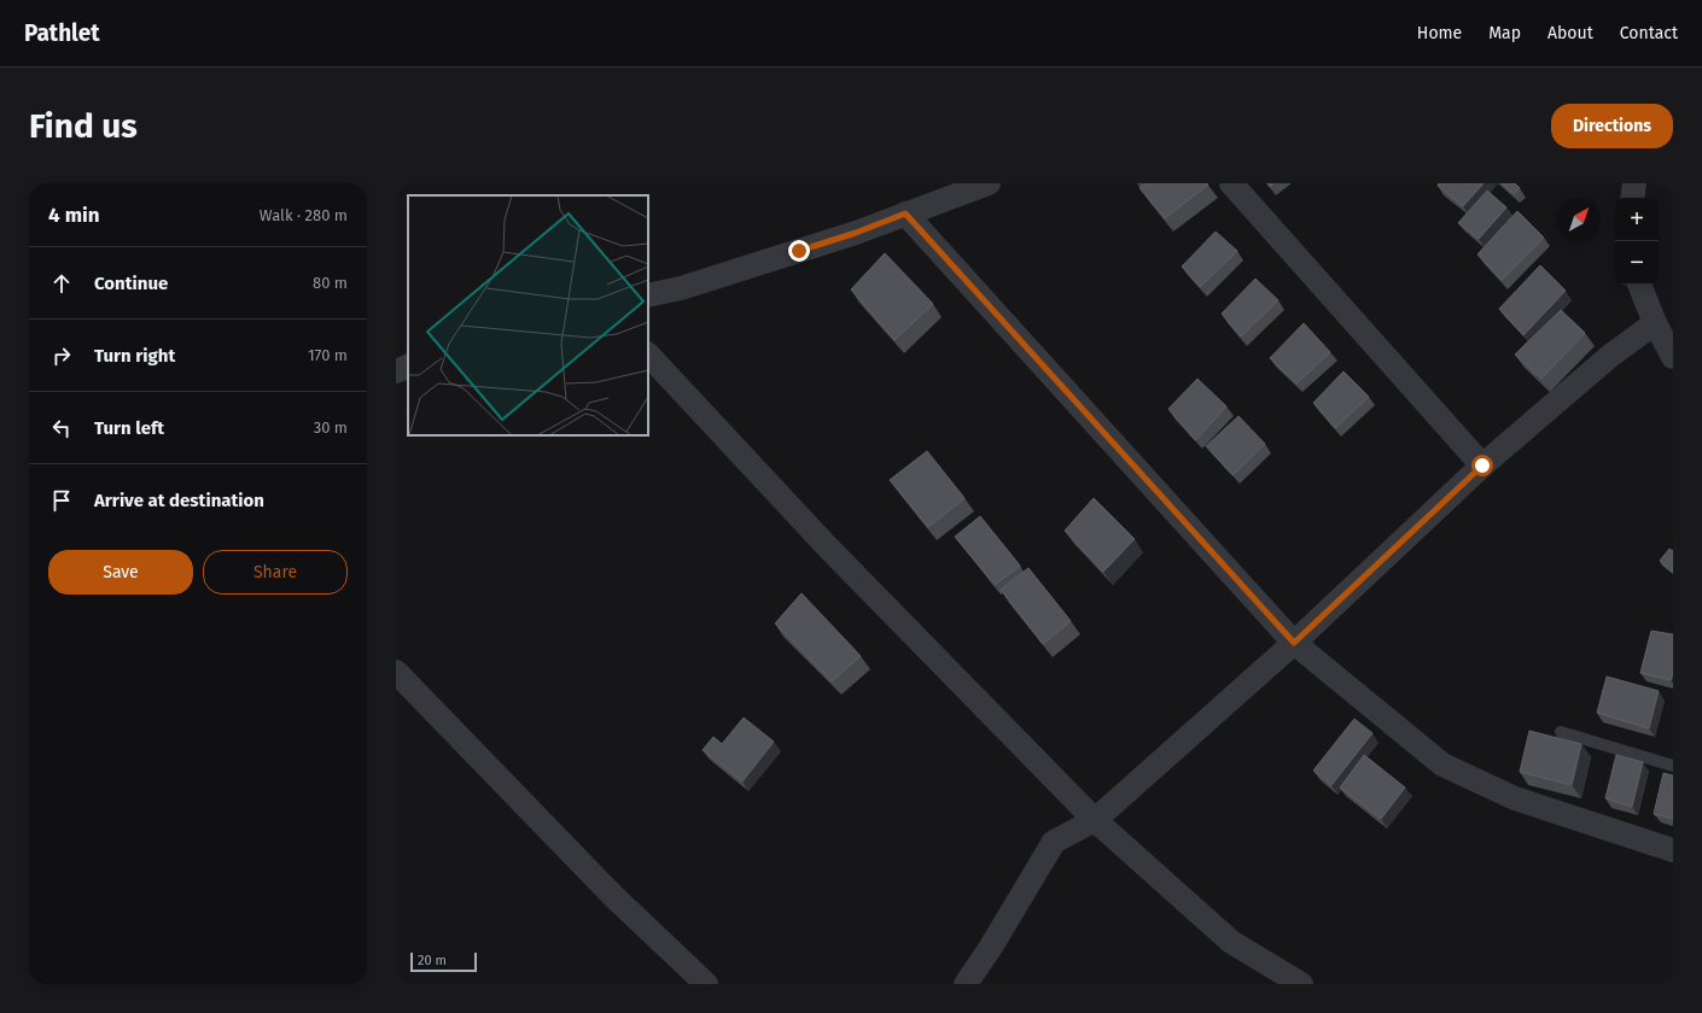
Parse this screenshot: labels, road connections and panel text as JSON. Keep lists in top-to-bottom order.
{
  "scale_bar": "20 m",
  "north": "top right",
  "page": {
    "header": "Pathlet",
    "nav": [
      "Home",
      "Map",
      "About",
      "Contact"
    ],
    "buttons": [
      "Directions",
      ["Save", "Share"]
    ],
    "title": "Find us",
    "heading": ["4 min", "Walk · 280 m"],
    "map_buttons": ["+", "−"],
    "list": [
      ["Continue", "80 m"],
      ["Turn right", "170 m"],
      ["Turn left", "30 m"],
      "Arrive at destination"
    ],
    "scale": "20 m"
  }
}
